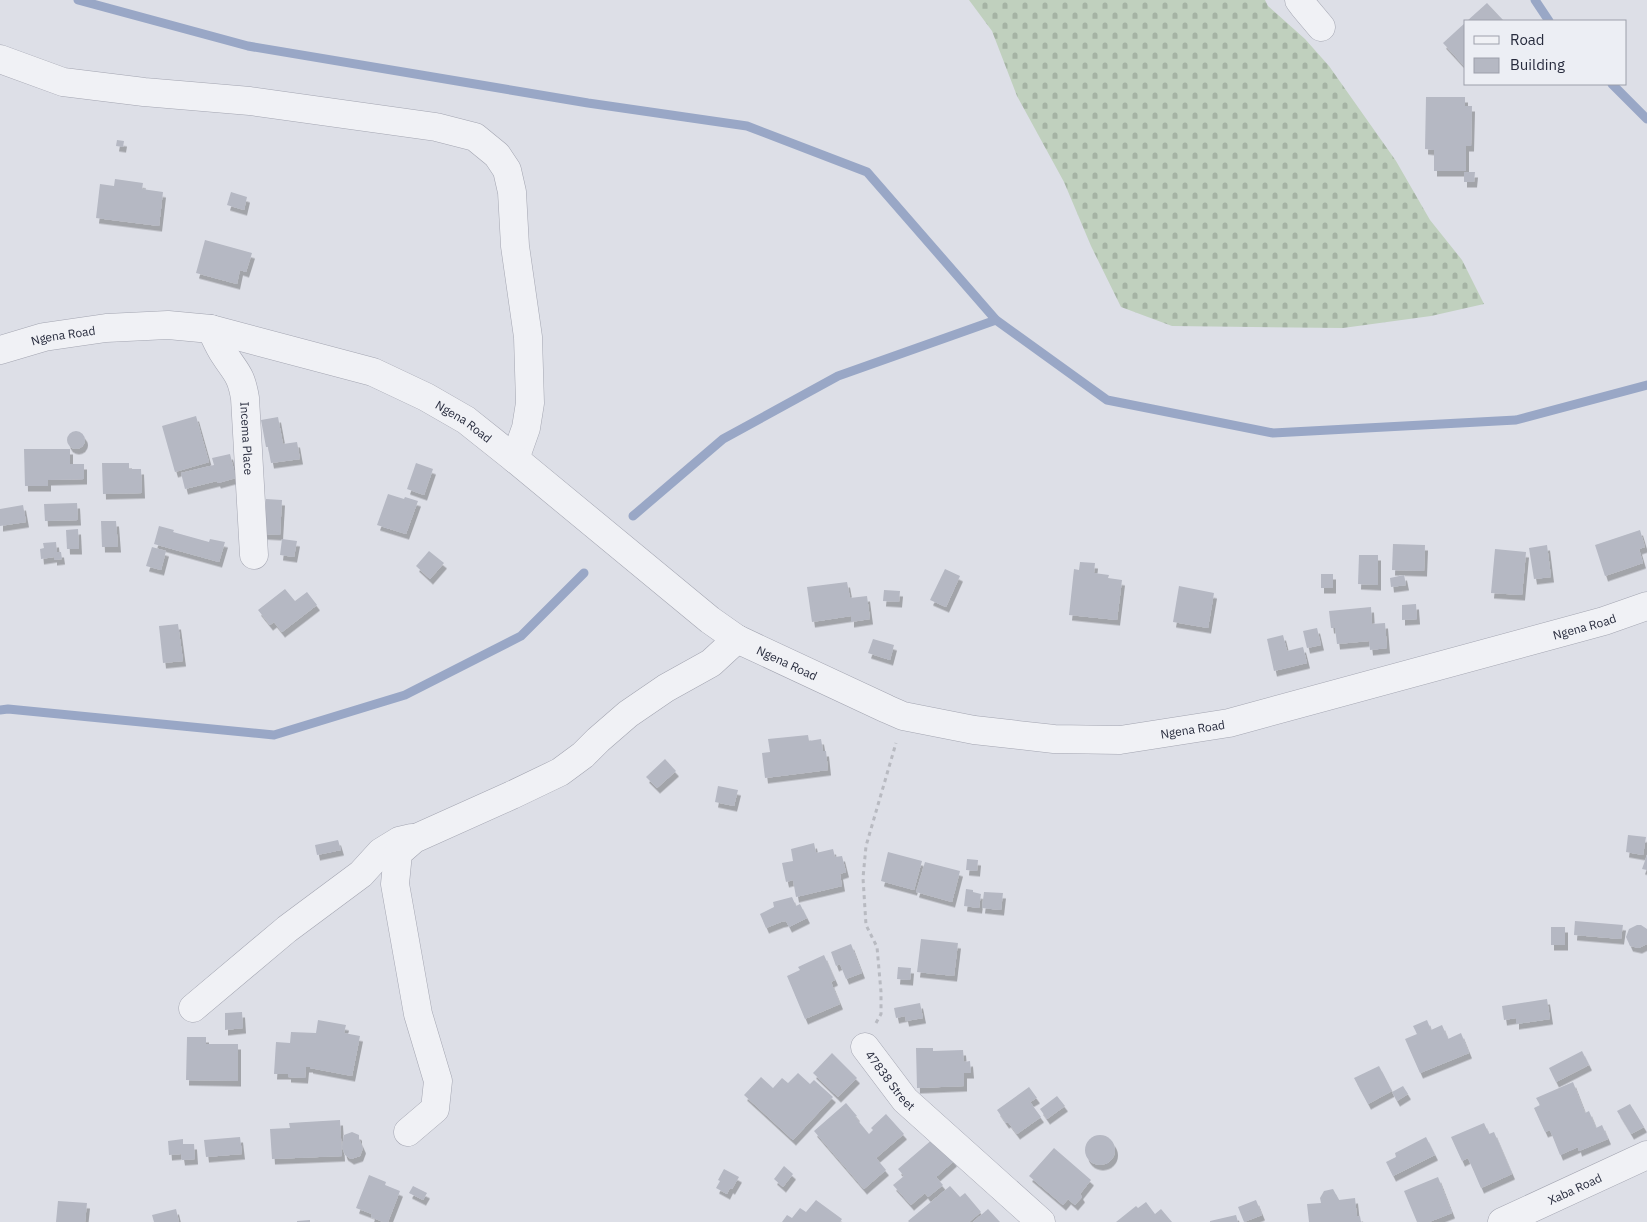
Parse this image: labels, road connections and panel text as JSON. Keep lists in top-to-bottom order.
{
  "streets": {
    "street": [
      "Ngena Road",
      "Incema Place",
      "47838 Street",
      "Xaba Road"
    ]
  },
  "crossings": [
    ["Ngena Road", "Incema Place"],
    ["Ngena Road", "47838 Street"]
  ],
  "legend": ["Road", "Building"]
}
